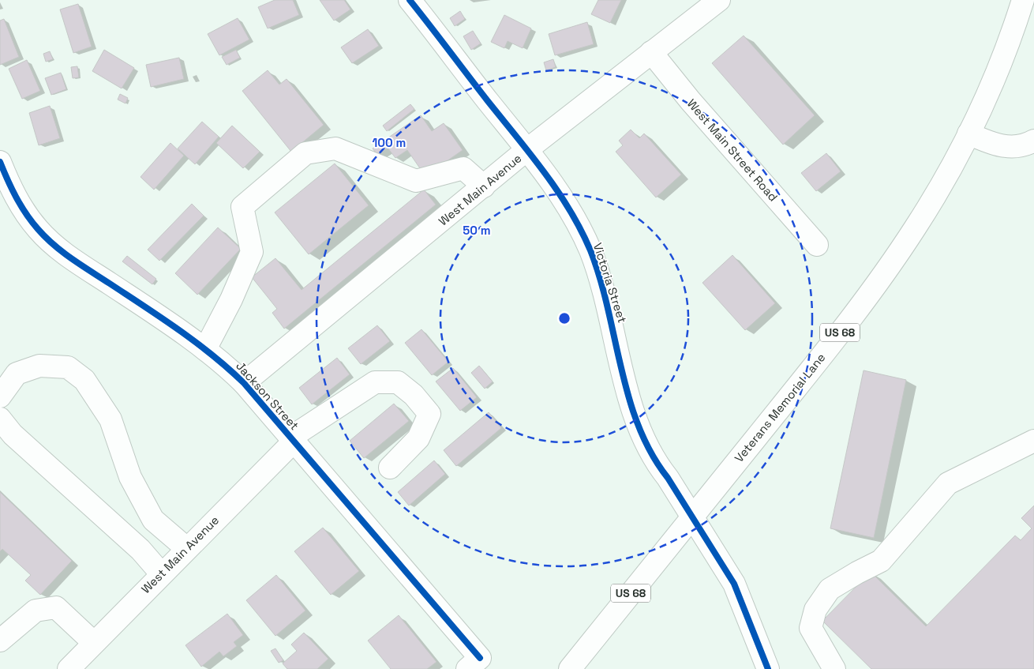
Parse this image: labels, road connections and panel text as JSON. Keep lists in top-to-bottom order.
{
  "streets": {
    "street": [
      "West Main Street Road",
      "West Main Avenue",
      "Victoria Street",
      "US 68",
      "Jackson Street",
      "Veterans Memorial Lane"
    ]
  },
  "crossings": [
    ["West Main Street Road", "West Main Avenue"],
    ["West Main Avenue", "Victoria Street"],
    ["West Main Avenue", "Jackson Street"],
    ["Victoria Street", "Veterans Memorial Lane"]
  ],
  "rings": ["100 m", "50 m"]
}
